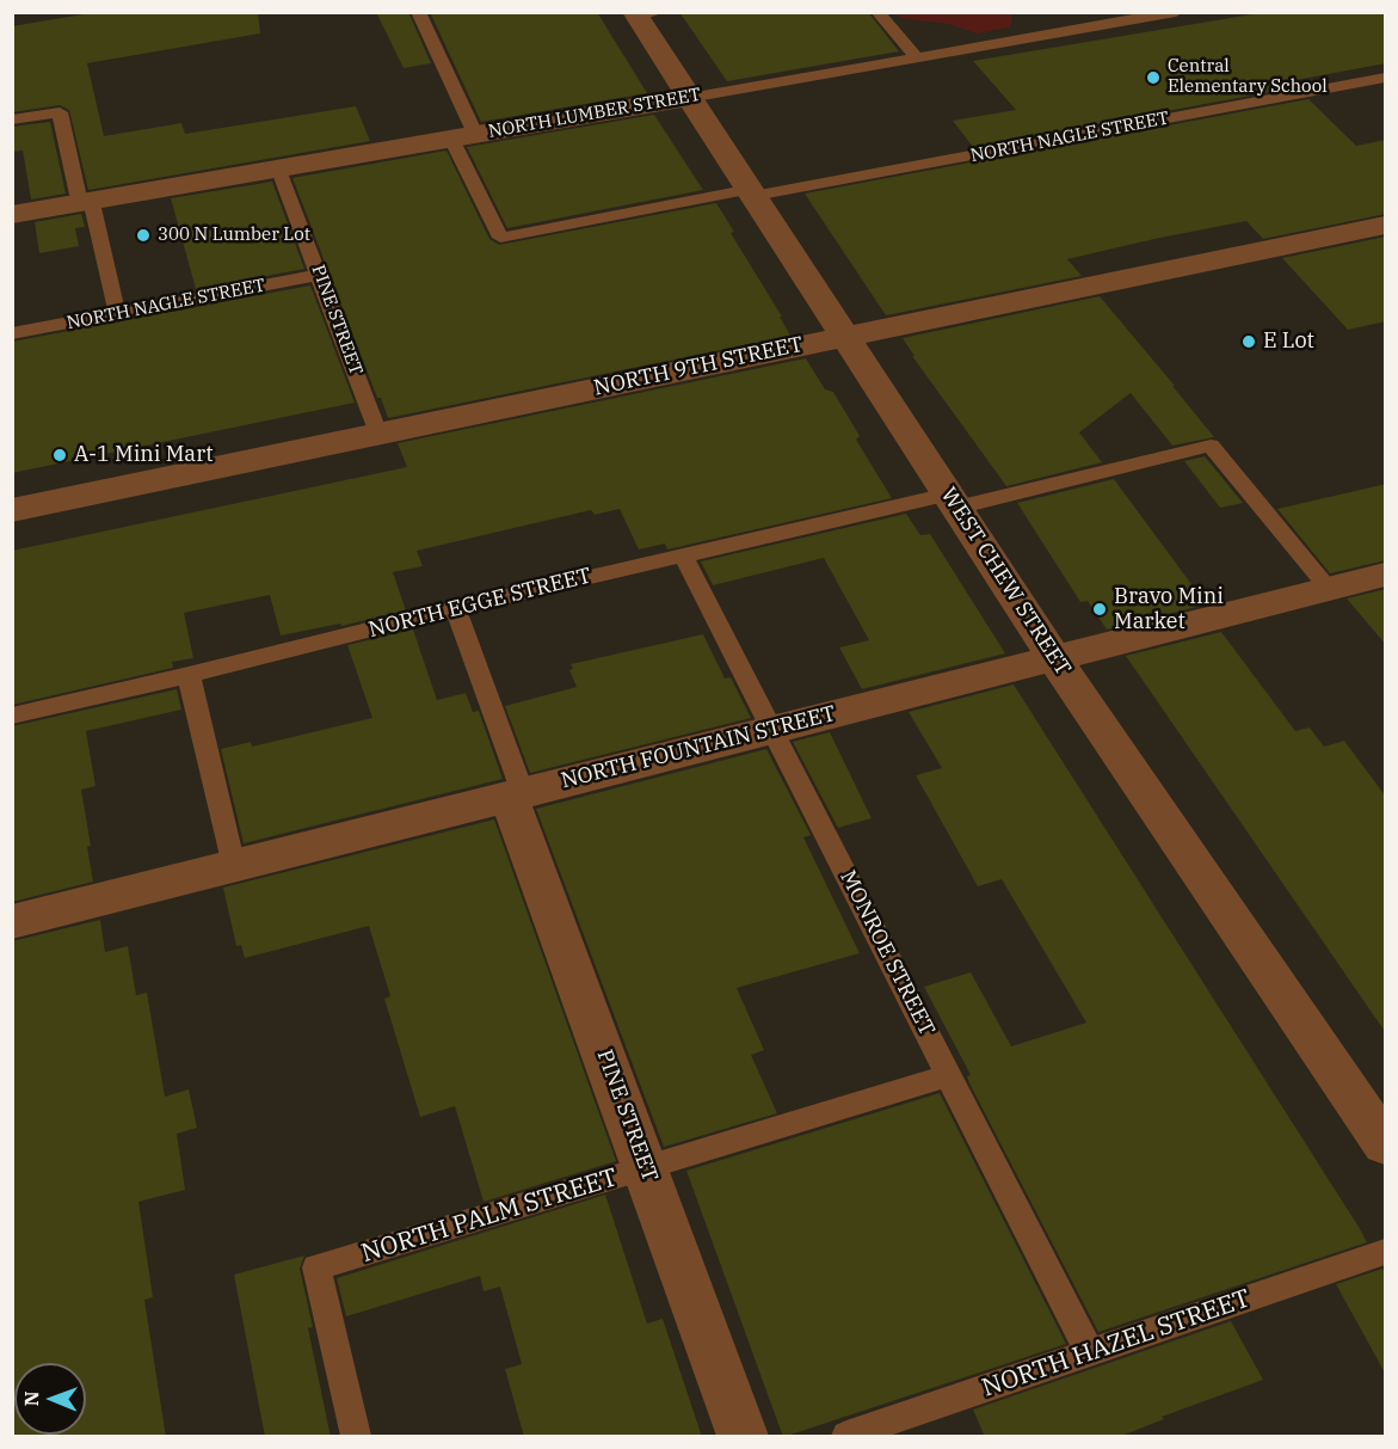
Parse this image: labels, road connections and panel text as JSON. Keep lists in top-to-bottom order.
{
  "streets": {
    "street": [
      "NORTH LUMBER STREET",
      "PINE STREET",
      "NORTH 9TH STREET",
      "WEST CHEW STREET",
      "NORTH FOUNTAIN STREET"
    ],
    "lane": [
      "NORTH NAGLE STREET",
      "NORTH EGGE STREET",
      "MONROE STREET",
      "NORTH PALM STREET",
      "NORTH HAZEL STREET"
    ]
  },
  "crossings": [
    ["NORTH LUMBER STREET", "NORTH NAGLE STREET"],
    ["NORTH LUMBER STREET", "PINE STREET"],
    ["NORTH LUMBER STREET", "WEST CHEW STREET"],
    ["NORTH NAGLE STREET", "PINE STREET"],
    ["NORTH NAGLE STREET", "WEST CHEW STREET"],
    ["PINE STREET", "NORTH 9TH STREET"],
    ["PINE STREET", "NORTH EGGE STREET"],
    ["PINE STREET", "NORTH FOUNTAIN STREET"],
    ["PINE STREET", "NORTH PALM STREET"],
    ["NORTH 9TH STREET", "WEST CHEW STREET"],
    ["WEST CHEW STREET", "NORTH EGGE STREET"],
    ["WEST CHEW STREET", "NORTH FOUNTAIN STREET"],
    ["NORTH EGGE STREET", "NORTH FOUNTAIN STREET"],
    ["NORTH EGGE STREET", "MONROE STREET"],
    ["NORTH FOUNTAIN STREET", "MONROE STREET"],
    ["MONROE STREET", "NORTH PALM STREET"],
    ["MONROE STREET", "NORTH HAZEL STREET"]
  ],
  "places": [
    "Central Elementary School",
    "300 N Lumber Lot",
    "E Lot",
    "A-1 Mini Mart",
    "Bravo Mini Market"
  ],
  "north": "left"
}
